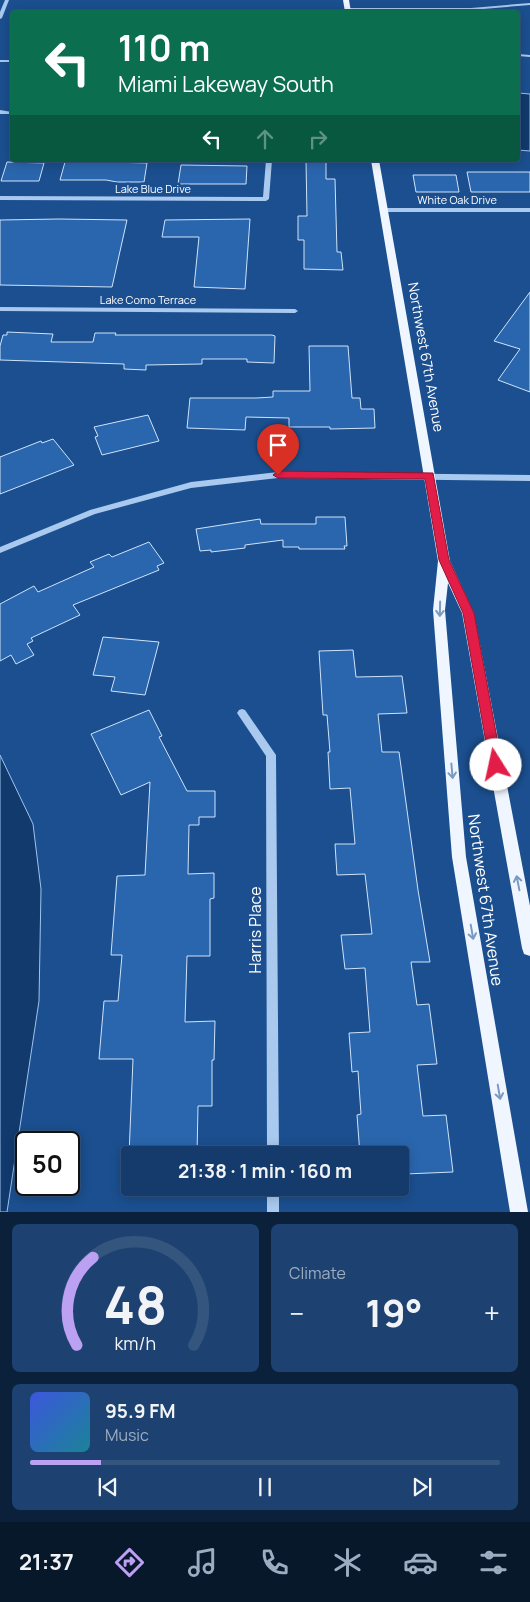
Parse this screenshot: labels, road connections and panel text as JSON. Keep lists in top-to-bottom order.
{
  "streets": {
    "main road": ["Northwest 67th Avenue"],
    "street": [
      "Lake Blue Drive",
      "White Oak Drive",
      "Lake Como Terrace",
      "Harris Place"
    ]
  },
  "crossings": [
    ["White Oak Drive", "Northwest 67th Avenue"]
  ],
  "page": {
    "turn": ["110 m", "Miami Lakeway South"],
    "limit": "50",
    "trip": "21:38 · 1 min · 160 m",
    "tile": "Climate",
    "heat": ["−", "19°", "+"],
    "song": ["95.9 FM", "Music"],
    "tabs": "21:37",
    "gauge": ["48", "km/h"]
  }
}
